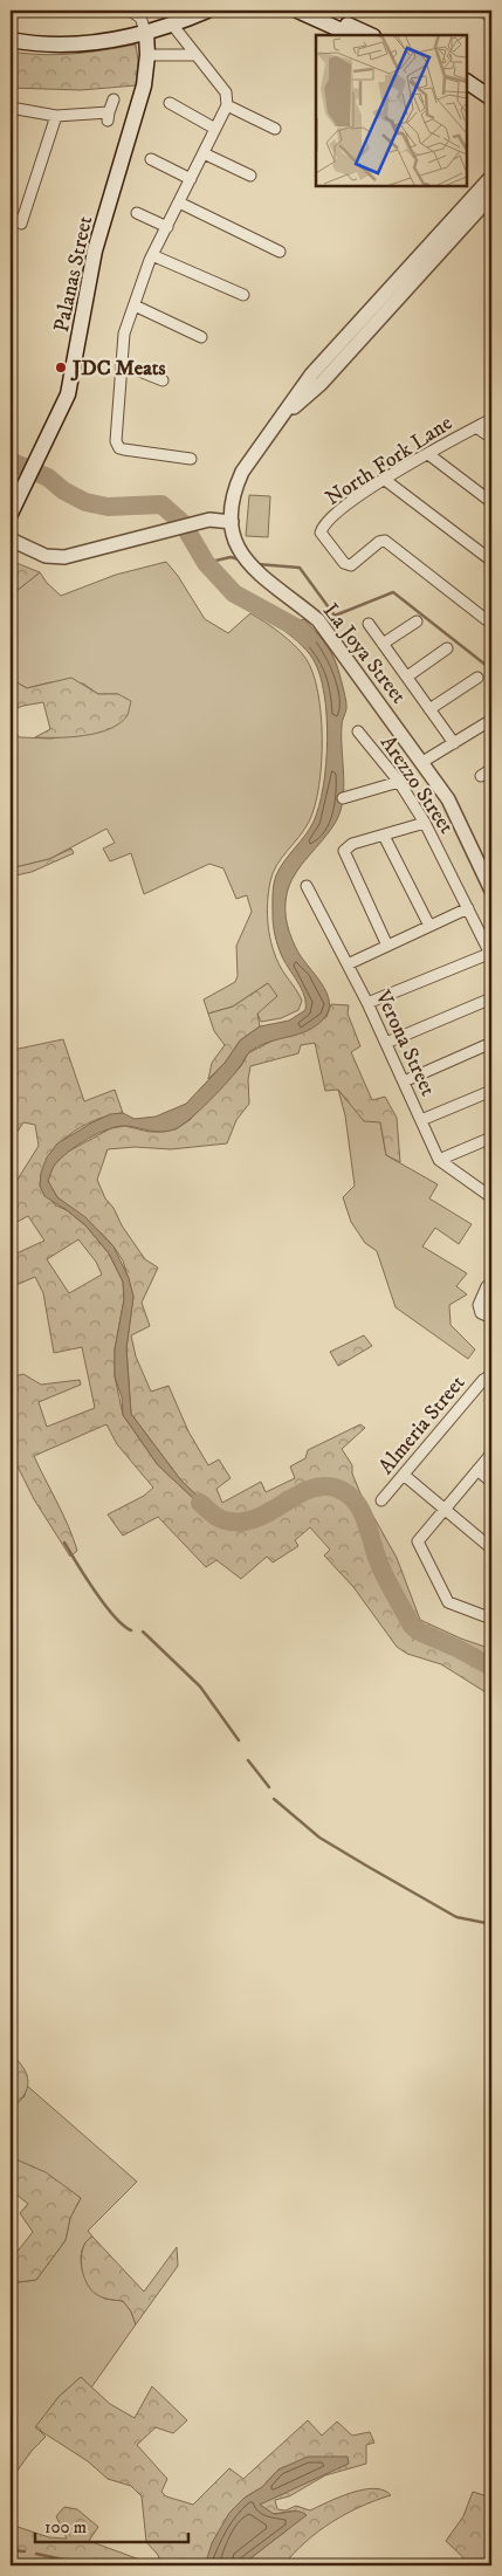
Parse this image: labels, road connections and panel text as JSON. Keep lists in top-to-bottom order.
{
  "streets": {
    "main road": ["Palanas Street"],
    "street": [
      "North Fork Lane",
      "La Joya Street",
      "Arezzo Street",
      "Verona Street",
      "Almeria Street"
    ]
  },
  "places": ["JDC Meats"],
  "scale_bar": "100 m"
}
